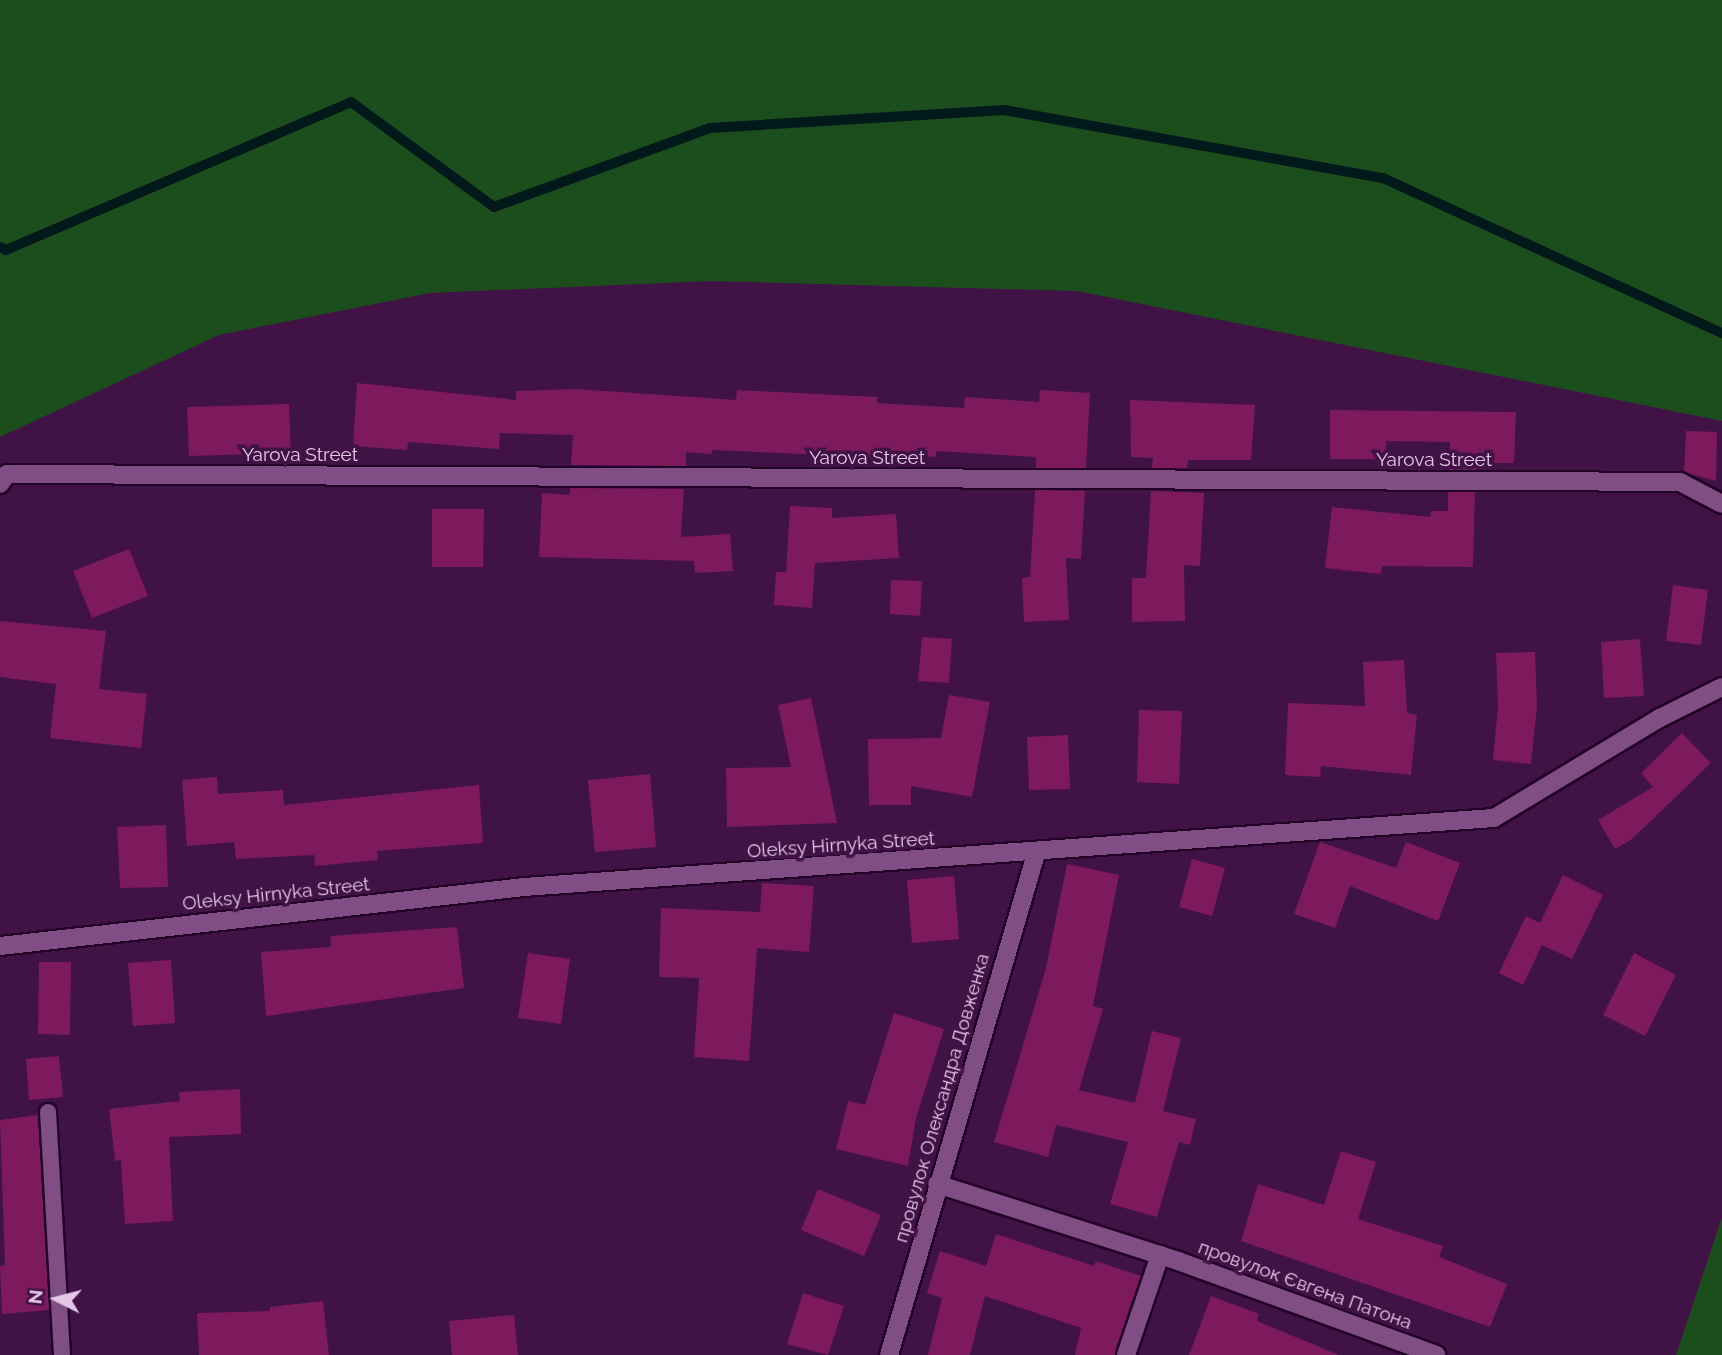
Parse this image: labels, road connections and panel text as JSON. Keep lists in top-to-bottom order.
{
  "streets": {
    "street": [
      "Yarova Street",
      "Oleksy Hirnyka Street",
      "провулок Олександра Довженка",
      "провулок Євгена Патона"
    ]
  },
  "crossings": [
    ["Oleksy Hirnyka Street", "провулок Олександра Довженка"],
    ["провулок Олександра Довженка", "провулок Євгена Патона"]
  ],
  "north": "left"
}
